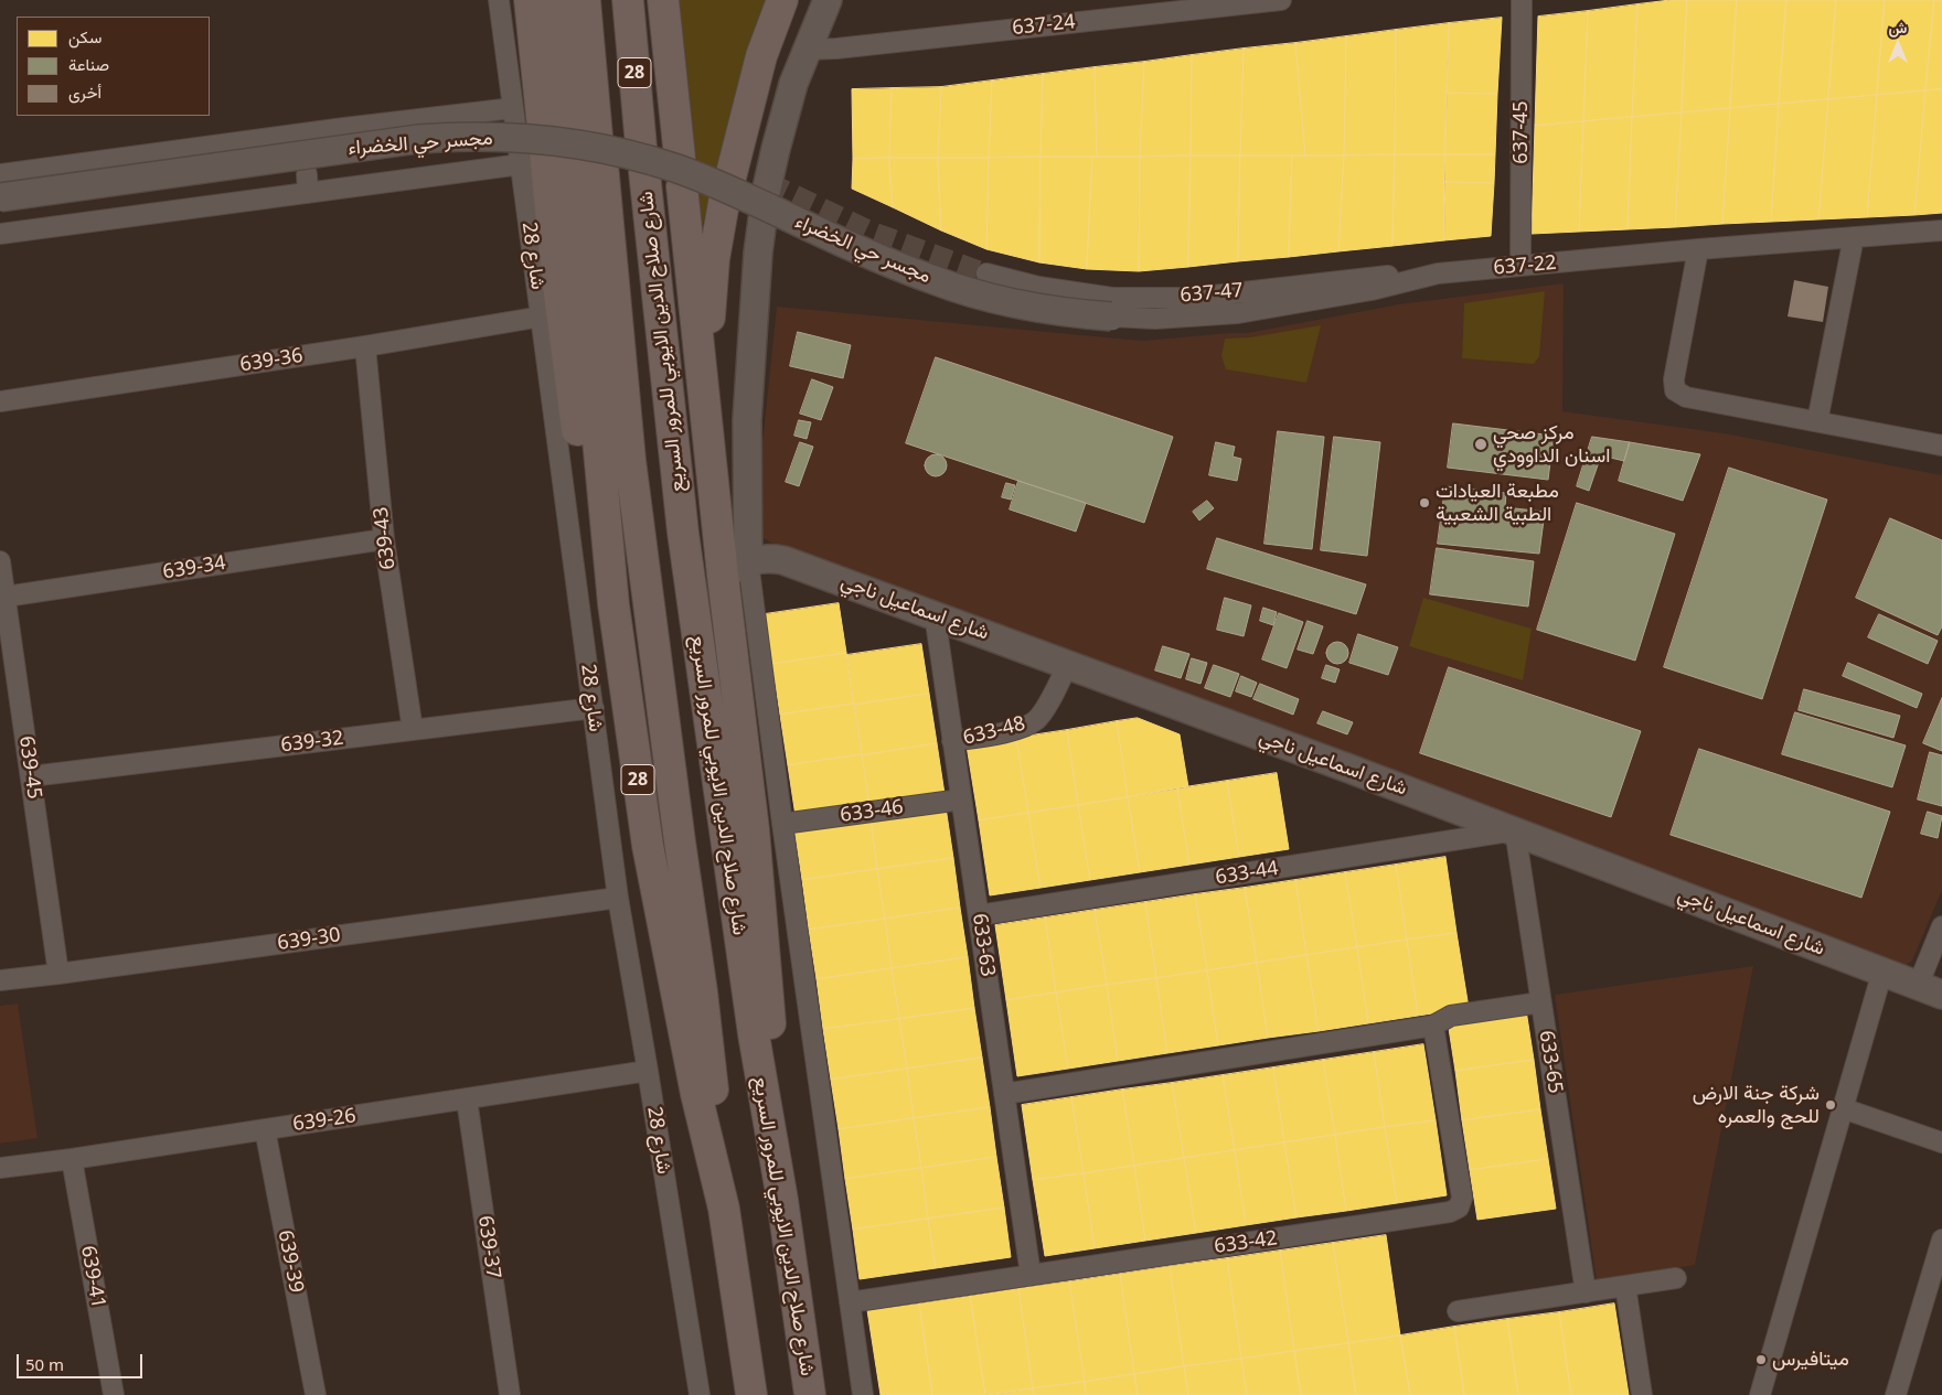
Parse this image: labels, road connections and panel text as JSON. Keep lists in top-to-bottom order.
{
  "streets": {
    "highway": ["28", "شارع صلاح الدين الايوبي للمرور السريع"],
    "street": [
      "637-24",
      "637-45",
      "مجسر حي الخضراء",
      "شارع 28",
      "637-22",
      "637-47",
      "639-36",
      "639-43",
      "639-34",
      "شارع اسماعيل ناجي",
      "633-48",
      "639-32",
      "639-45",
      "633-46",
      "633-44",
      "639-30",
      "633-63",
      "633-65",
      "639-26",
      "633-42",
      "639-37",
      "639-39",
      "639-41"
    ]
  },
  "crossings": [
    ["28", "شارع 28"],
    ["637-45", "637-22"],
    ["مجسر حي الخضراء", "637-22"],
    ["شارع 28", "639-36"],
    ["شارع 28", "639-32"],
    ["شارع 28", "639-30"],
    ["شارع 28", "639-26"],
    ["637-22", "637-47"],
    ["639-36", "639-43"],
    ["639-43", "639-34"],
    ["639-43", "639-32"],
    ["639-34", "639-45"],
    ["شارع اسماعيل ناجي", "633-48"],
    ["شارع اسماعيل ناجي", "633-44"],
    ["شارع اسماعيل ناجي", "633-63"],
    ["شارع اسماعيل ناجي", "633-65"],
    ["633-48", "633-63"],
    ["639-32", "639-45"],
    ["639-45", "639-30"],
    ["633-46", "633-63"],
    ["633-44", "633-63"],
    ["633-44", "633-65"],
    ["633-63", "633-42"],
    ["639-26", "639-37"],
    ["639-26", "639-39"],
    ["639-26", "639-41"]
  ],
  "places": [
    "مركز صحي اسنان الداوودي",
    "مطبعة العيادات الطبية الشعبية",
    "شركة جنة الارض للحج والعمره",
    "ميتافيرس"
  ],
  "legend": ["سكن", "صناعة", "أخرى"],
  "scale_bar": "50 m",
  "north": "top"
}
